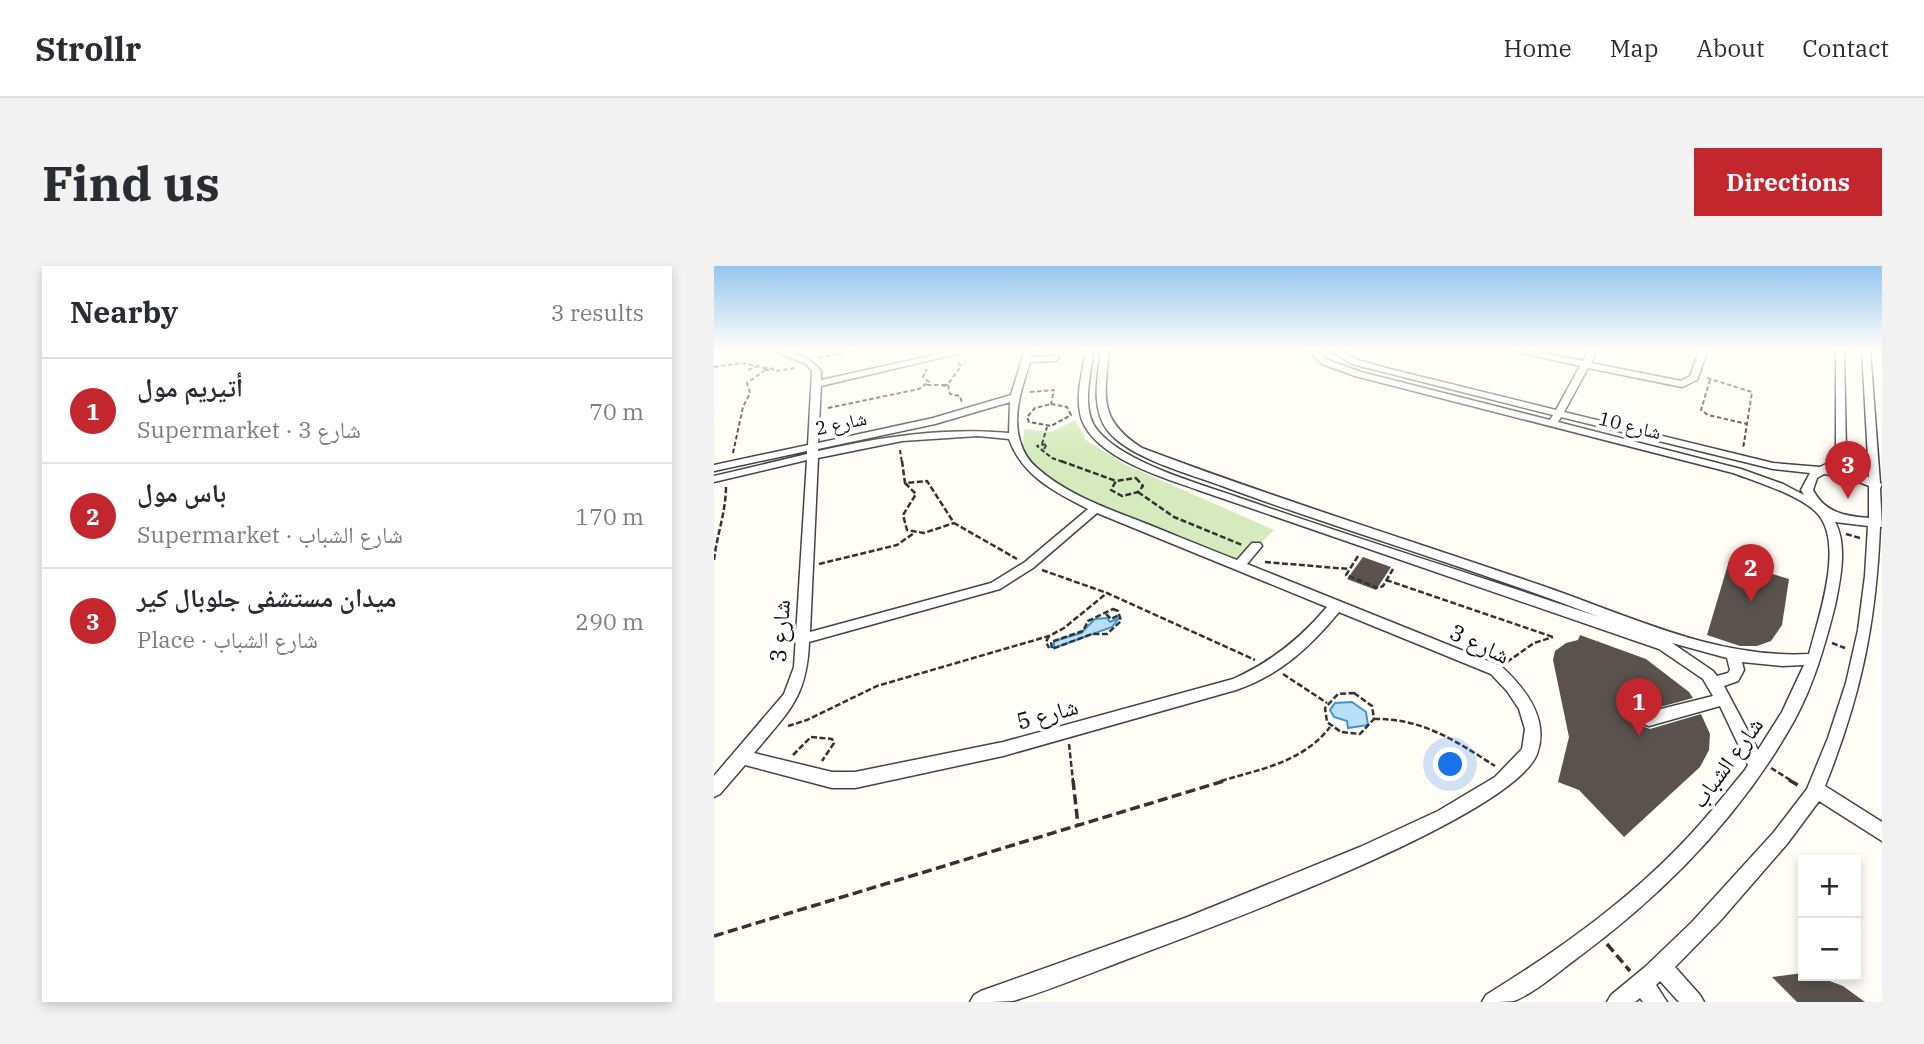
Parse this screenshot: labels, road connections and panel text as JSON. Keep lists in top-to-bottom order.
{
  "streets": {
    "street": [
      "شارع 2",
      "شارع 10",
      "شارع 3",
      "شارع 5",
      "شارع الشباب"
    ]
  },
  "crossings": [
    ["شارع 2", "شارع 3"],
    ["شارع 3", "شارع 5"]
  ],
  "page": {
    "header": "Strollr",
    "nav": [
      "Home",
      "Map",
      "About",
      "Contact"
    ],
    "buttons": "Directions",
    "title": "Find us",
    "heading": ["Nearby", "3 results"],
    "list": [
      {
        "mark": "1",
        "name": "أتيريم مول",
        "note": "Supermarket · شارع 3",
        "value": "70 m"
      },
      {
        "mark": "2",
        "name": "باس مول",
        "note": "Supermarket · شارع الشباب",
        "value": "170 m"
      },
      {
        "mark": "3",
        "name": "ميدان مستشفى جلوبال كير",
        "note": "Place · شارع الشباب",
        "value": "290 m"
      }
    ],
    "pins": ["3", "2", "1"],
    "map_buttons": ["+", "−"]
  }
}
